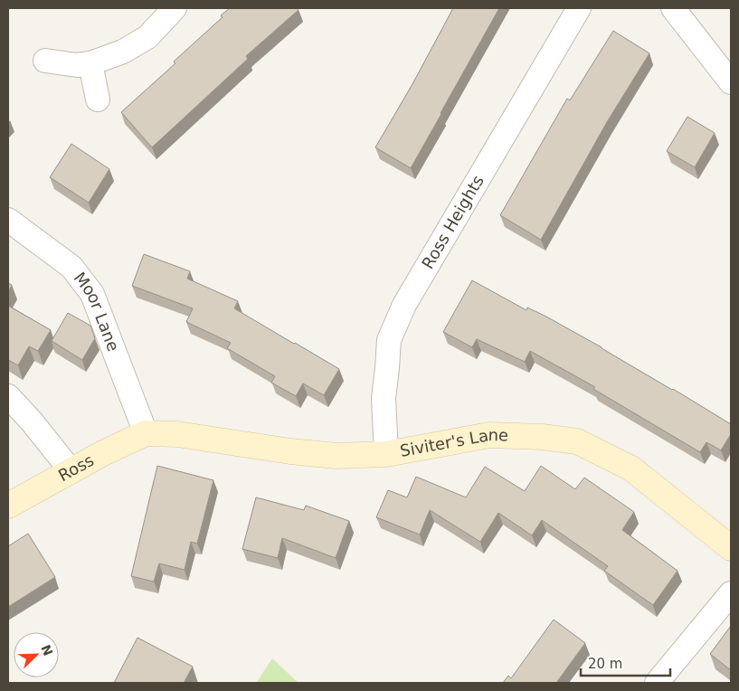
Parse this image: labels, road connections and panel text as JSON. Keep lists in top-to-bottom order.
{
  "streets": {
    "street": [
      "Ross Heights",
      "Moor Lane",
      "Siviter's Lane",
      "Ross"
    ]
  },
  "crossings": [
    ["Ross Heights", "Siviter's Lane"],
    ["Moor Lane", "Siviter's Lane"],
    ["Moor Lane", "Ross"],
    ["Siviter's Lane", "Ross"]
  ],
  "scale_bar": "20 m",
  "north": "top right"
}
